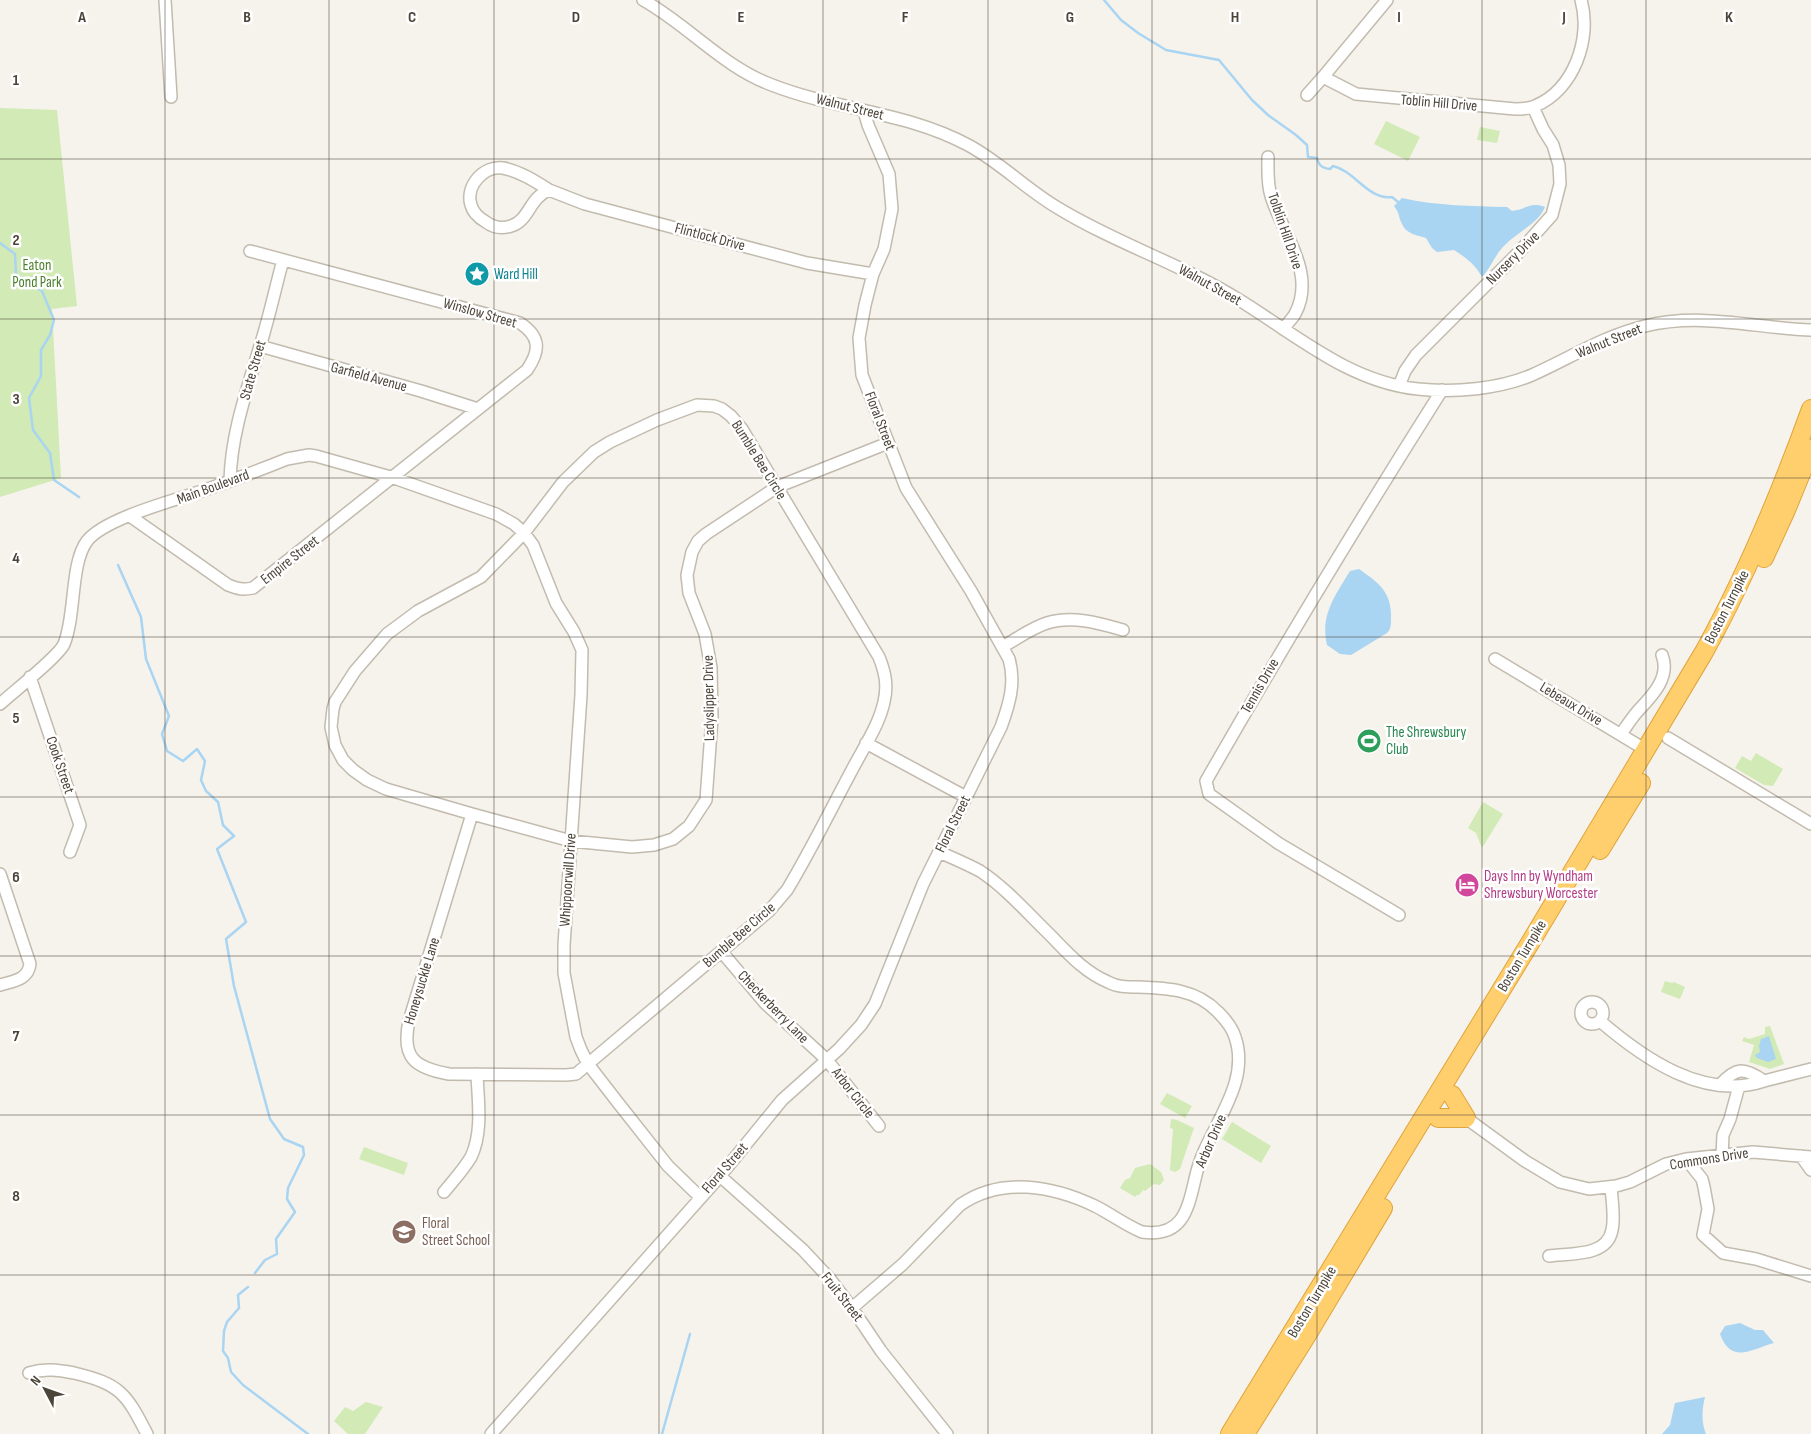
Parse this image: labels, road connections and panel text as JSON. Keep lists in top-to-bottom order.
{
  "streets": {
    "highway": ["Boston Turnpike"],
    "street": [
      "Toblin Hill Drive",
      "Walnut Street",
      "Tolblin Hill Drive",
      "Flintlock Drive",
      "Nursery Drive",
      "Winslow Street",
      "State Street",
      "Garfield Avenue",
      "Floral Street",
      "Bumble Bee Circle",
      "Main Boulevard",
      "Empire Street",
      "Tennis Drive",
      "Ladyslipper Drive",
      "Lebeaux Drive",
      "Cook Street",
      "Whippoorwill Drive",
      "Honeysuckle Lane",
      "Checkerberry Lane",
      "Arbor Circle",
      "Arbor Drive",
      "Commons Drive",
      "Fruit Street"
    ]
  },
  "crossings": [
    ["Toblin Hill Drive", "Nursery Drive"],
    ["Walnut Street", "Tolblin Hill Drive"],
    ["Walnut Street", "Nursery Drive"],
    ["Walnut Street", "Floral Street"],
    ["Walnut Street", "Tennis Drive"],
    ["Flintlock Drive", "Floral Street"],
    ["Winslow Street", "State Street"],
    ["Winslow Street", "Garfield Avenue"],
    ["Winslow Street", "Main Boulevard"],
    ["Winslow Street", "Empire Street"],
    ["State Street", "Garfield Avenue"],
    ["State Street", "Main Boulevard"],
    ["Floral Street", "Ladyslipper Drive"],
    ["Floral Street", "Whippoorwill Drive"],
    ["Floral Street", "Checkerberry Lane"],
    ["Floral Street", "Arbor Circle"],
    ["Floral Street", "Arbor Drive"],
    ["Floral Street", "Fruit Street"],
    ["Bumble Bee Circle", "Main Boulevard"],
    ["Bumble Bee Circle", "Ladyslipper Drive"],
    ["Bumble Bee Circle", "Whippoorwill Drive"],
    ["Bumble Bee Circle", "Honeysuckle Lane"],
    ["Bumble Bee Circle", "Checkerberry Lane"],
    ["Main Boulevard", "Empire Street"],
    ["Main Boulevard", "Cook Street"],
    ["Main Boulevard", "Whippoorwill Drive"],
    ["Boston Turnpike", "Lebeaux Drive"],
    ["Ladyslipper Drive", "Whippoorwill Drive"],
    ["Whippoorwill Drive", "Honeysuckle Lane"],
    ["Checkerberry Lane", "Arbor Circle"],
    ["Arbor Drive", "Fruit Street"]
  ],
  "parks": ["Eaton Pond Park"],
  "places": {
    "place": ["Ward Hill"],
    "sports": ["The Shrewsbury Club"],
    "hotel": ["Days Inn by Wyndham Shrewsbury Worcester"],
    "school or university": ["Floral Street School"]
  },
  "north": "top left",
  "grid": {
    "columns": [
      "A",
      "B",
      "C",
      "D",
      "E",
      "F",
      "G",
      "H",
      "I",
      "J",
      "K"
    ],
    "rows": [
      "1",
      "2",
      "3",
      "4",
      "5",
      "6",
      "7",
      "8"
    ]
  }
}
